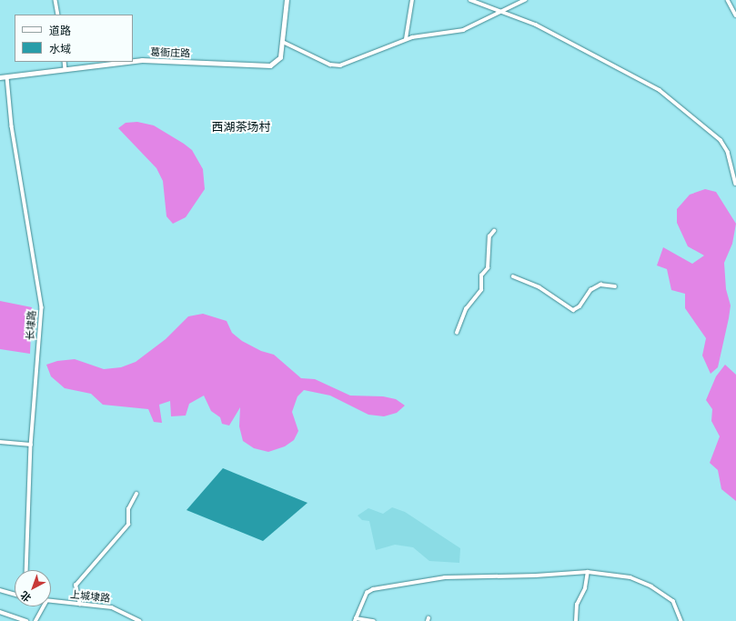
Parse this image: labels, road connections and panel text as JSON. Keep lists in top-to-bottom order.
{
  "streets": {
    "street": ["葛衙庄路", "长埭路", "上城埭路"]
  },
  "crossings": [
    ["葛衙庄路", "长埭路"]
  ],
  "districts": ["西湖茶场村"],
  "legend": ["道路", "水域"],
  "north": "bottom left"
}
